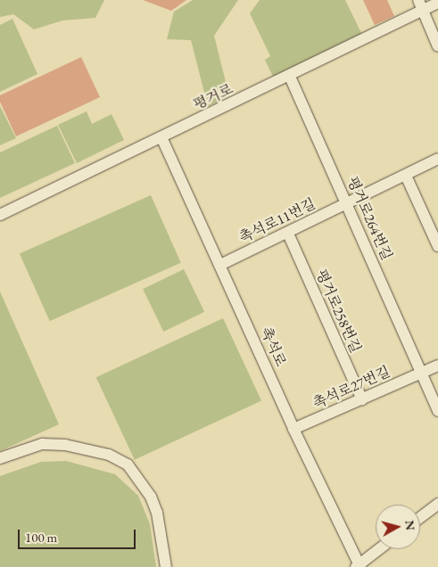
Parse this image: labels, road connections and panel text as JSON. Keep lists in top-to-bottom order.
{
  "streets": {
    "street": [
      "평거로",
      "평거로264번길",
      "촉석로11번길",
      "평거로258번길",
      "촉석로",
      "촉석로27번길"
    ]
  },
  "crossings": [
    ["평거로", "평거로264번길"],
    ["평거로", "촉석로"],
    ["평거로264번길", "촉석로11번길"],
    ["평거로264번길", "촉석로27번길"],
    ["촉석로11번길", "평거로258번길"],
    ["촉석로11번길", "촉석로"],
    ["평거로258번길", "촉석로27번길"],
    ["촉석로", "촉석로27번길"]
  ],
  "scale_bar": "100 m",
  "north": "right"
}
